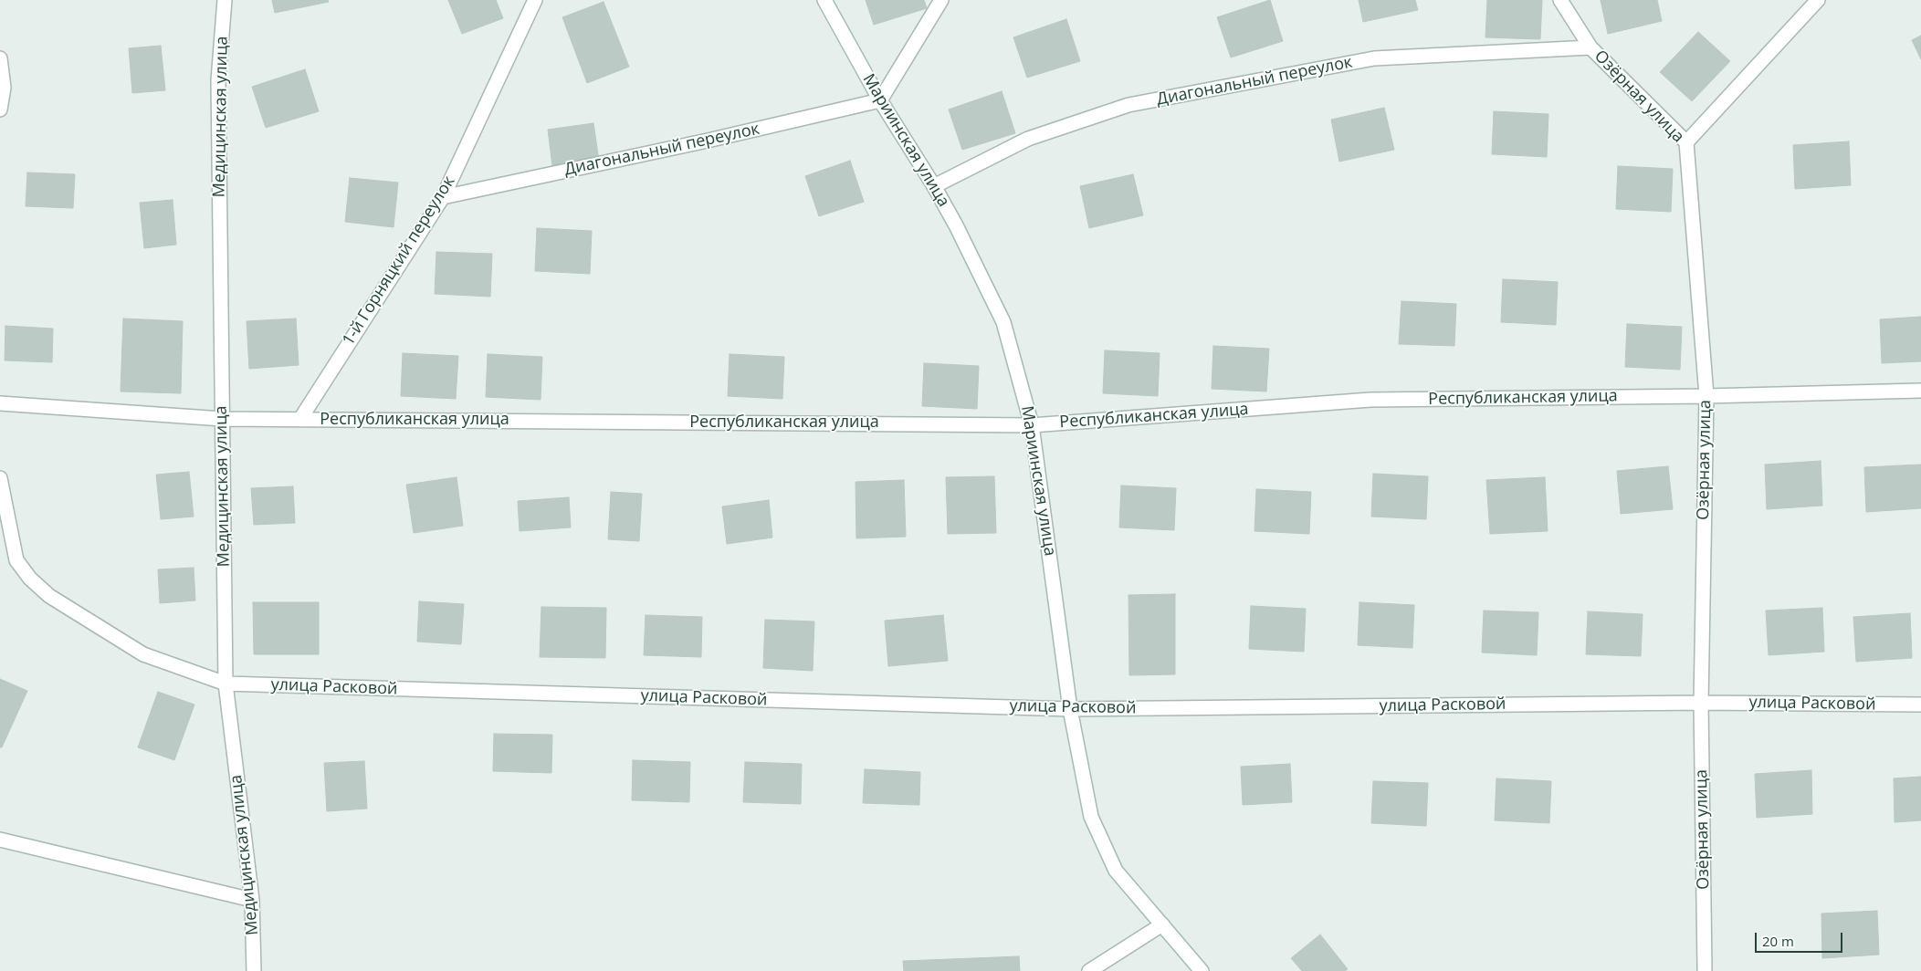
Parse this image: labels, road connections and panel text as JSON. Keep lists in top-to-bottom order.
{
  "streets": {
    "street": [
      "Диагональный переулок",
      "Озёрная улица",
      "Медицинская улица",
      "Мариинская улица",
      "1-й Горняцкий переулок",
      "Республиканская улица",
      "улица Расковой"
    ]
  },
  "crossings": [
    ["Диагональный переулок", "Озёрная улица"],
    ["Диагональный переулок", "Мариинская улица"],
    ["Диагональный переулок", "1-й Горняцкий переулок"],
    ["Озёрная улица", "Республиканская улица"],
    ["Озёрная улица", "улица Расковой"],
    ["Медицинская улица", "Республиканская улица"],
    ["Медицинская улица", "улица Расковой"],
    ["Мариинская улица", "Республиканская улица"],
    ["Мариинская улица", "улица Расковой"],
    ["1-й Горняцкий переулок", "Республиканская улица"]
  ],
  "scale_bar": "20 m"
}
